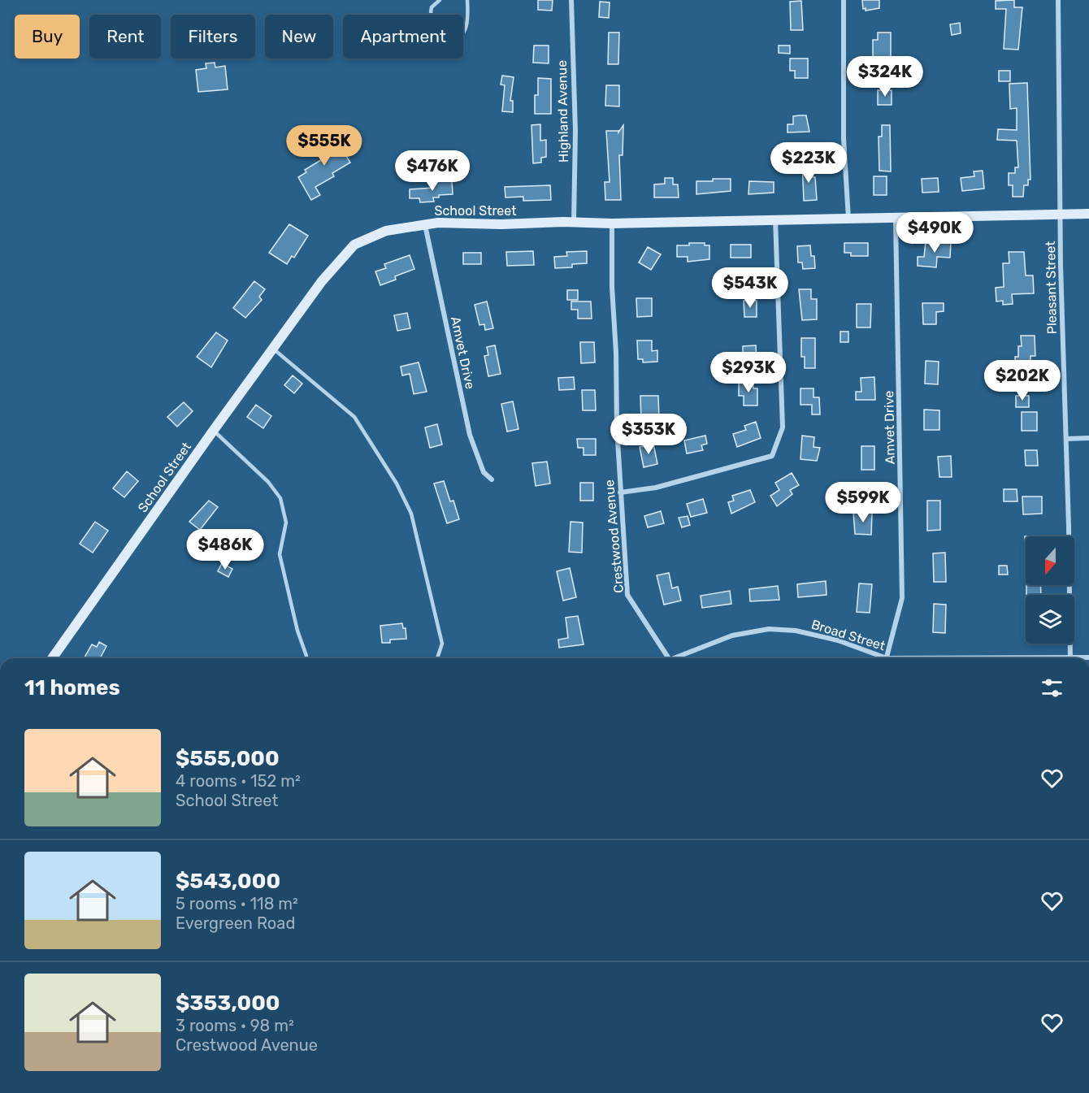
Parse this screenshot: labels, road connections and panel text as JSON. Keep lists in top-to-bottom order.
{
  "streets": {
    "street": [
      "Highland Avenue",
      "School Street",
      "Pleasant Street",
      "Amvet Drive",
      "Crestwood Avenue",
      "Broad Street"
    ]
  },
  "crossings": [
    ["Highland Avenue", "School Street"],
    ["School Street", "Pleasant Street"],
    ["School Street", "Amvet Drive"],
    ["School Street", "Crestwood Avenue"]
  ],
  "north": "bottom",
  "page": {
    "chip": [
      "Buy",
      "Rent",
      "Filters",
      "New",
      "Apartment"
    ],
    "price": [
      "$324K",
      "$555K",
      "$223K",
      "$476K",
      "$490K",
      "$543K",
      "$293K",
      "$202K",
      "$353K",
      "$599K",
      "$486K"
    ],
    "heading": "11 homes",
    "list": [
      {
        "name": "$555,000",
        "note": "4 rooms · 152 m² · School Street"
      },
      {
        "name": "$543,000",
        "note": "5 rooms · 118 m² · Evergreen Road"
      },
      {
        "name": "$353,000",
        "note": "3 rooms · 98 m² · Crestwood Avenue"
      }
    ]
  }
}
